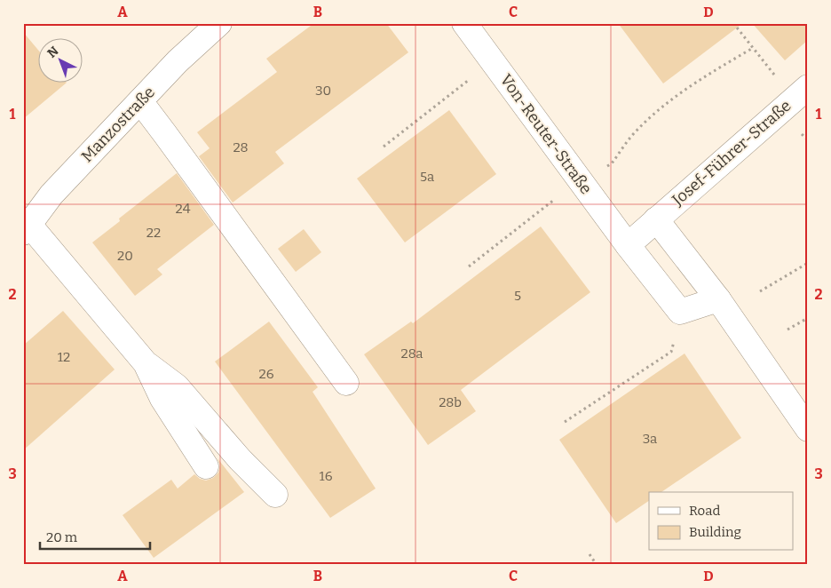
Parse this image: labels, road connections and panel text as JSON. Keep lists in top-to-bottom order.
{
  "streets": {
    "street": ["Manzostraße", "Von-Reuter-Straße", "Josef-Führer-Straße"]
  },
  "house_numbers": [
    "30",
    "28",
    "5a",
    "24",
    "22",
    "20",
    "5",
    "28a",
    "12",
    "26",
    "28b",
    "3a",
    "16"
  ],
  "legend": ["Road", "Building"],
  "scale_bar": "20 m",
  "north": "top left",
  "grid": {
    "columns": [
      "A",
      "B",
      "C",
      "D"
    ],
    "rows": ["1", "2", "3"]
  }
}
